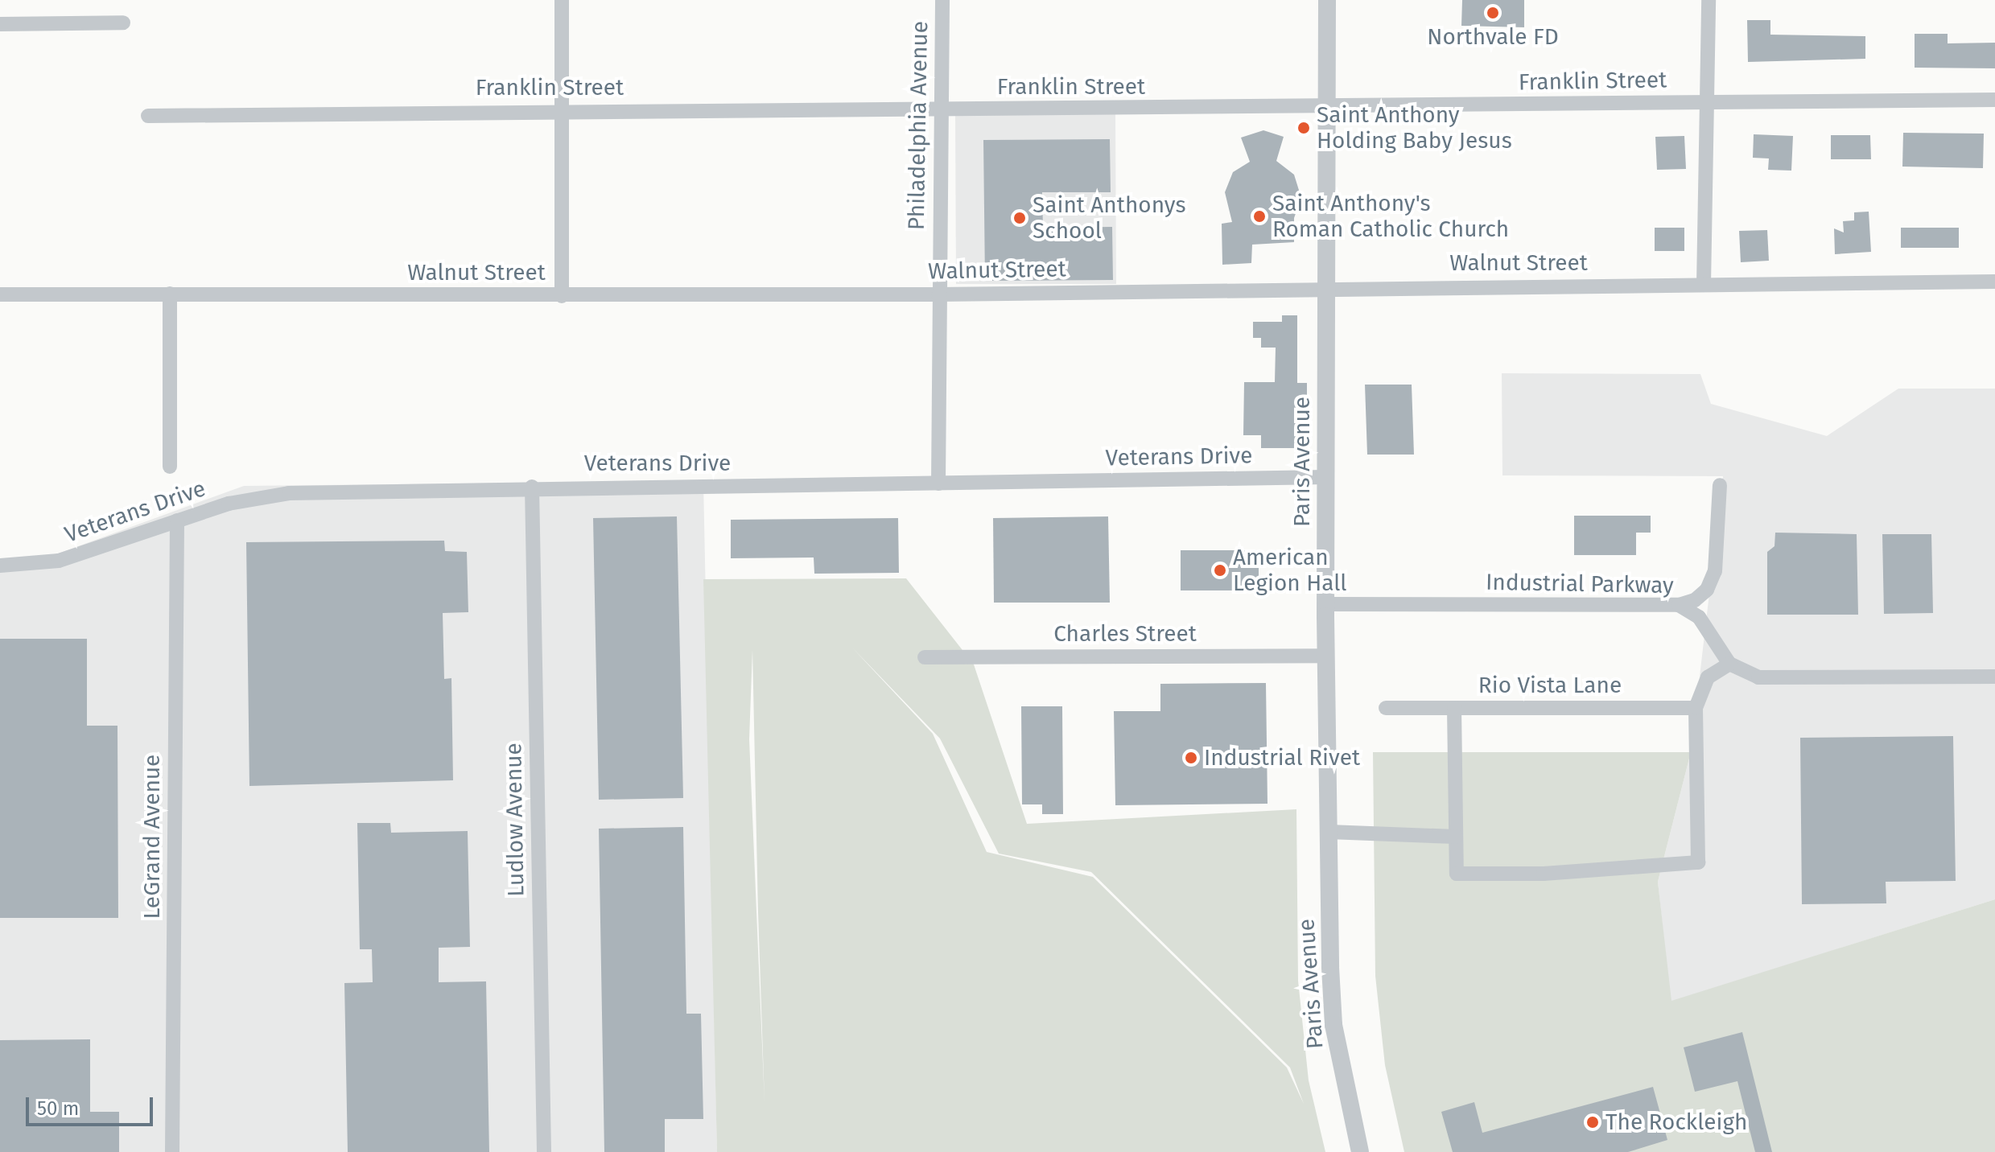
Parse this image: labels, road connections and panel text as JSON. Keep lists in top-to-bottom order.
{
  "streets": {
    "street": [
      "Franklin Street",
      "Philadelphia Avenue",
      "Walnut Street",
      "Veterans Drive",
      "Paris Avenue",
      "Industrial Parkway",
      "Charles Street",
      "Rio Vista Lane",
      "Ludlow Avenue",
      "LeGrand Avenue"
    ]
  },
  "crossings": [
    ["Franklin Street", "Philadelphia Avenue"],
    ["Franklin Street", "Paris Avenue"],
    ["Philadelphia Avenue", "Walnut Street"],
    ["Philadelphia Avenue", "Veterans Drive"],
    ["Walnut Street", "Paris Avenue"],
    ["Veterans Drive", "Paris Avenue"],
    ["Veterans Drive", "Ludlow Avenue"],
    ["Veterans Drive", "LeGrand Avenue"],
    ["Paris Avenue", "Industrial Parkway"],
    ["Paris Avenue", "Charles Street"]
  ],
  "places": [
    "Northvale FD",
    "Saint Anthony Holding Baby Jesus",
    "Saint Anthony's Roman Catholic Church",
    "Saint Anthonys School",
    "American Legion Hall",
    "Industrial Rivet",
    "The Rockleigh"
  ],
  "scale_bar": "50 m"
}
